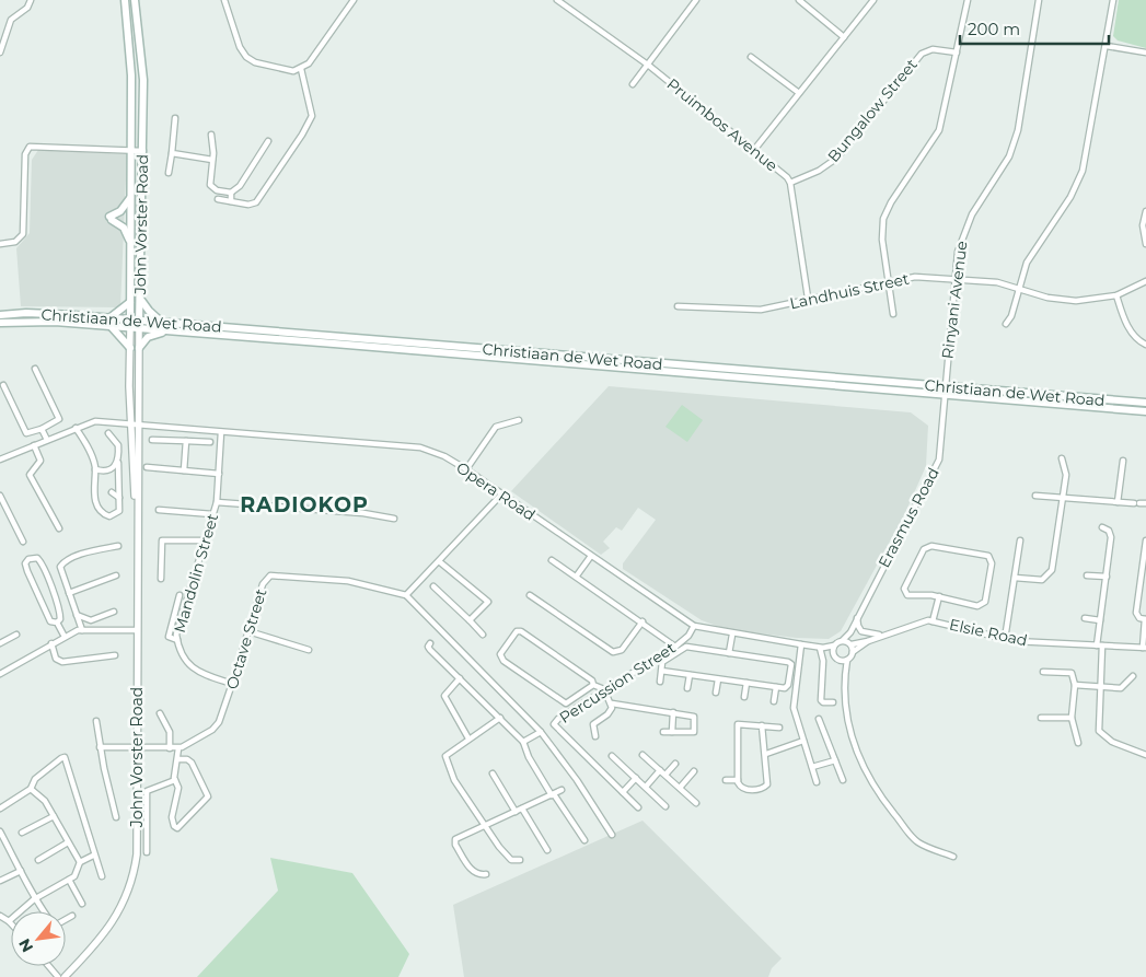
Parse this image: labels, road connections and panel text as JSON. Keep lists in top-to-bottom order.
{
  "streets": {
    "main road": ["John Vorster Road", "Christiaan de Wet Road"],
    "street": [
      "Bungalow Street",
      "Pruimbos Avenue",
      "Landhuis Street",
      "Rinyani Avenue",
      "Opera Road",
      "Erasmus Road",
      "Mandolin Street",
      "Elsie Road",
      "Octave Street",
      "Percussion Street"
    ]
  },
  "crossings": [
    ["Bungalow Street", "Pruimbos Avenue"],
    ["Pruimbos Avenue", "Landhuis Street"],
    ["John Vorster Road", "Christiaan de Wet Road"],
    ["John Vorster Road", "Opera Road"],
    ["John Vorster Road", "Octave Street"],
    ["Landhuis Street", "Rinyani Avenue"],
    ["Rinyani Avenue", "Christiaan de Wet Road"],
    ["Rinyani Avenue", "Erasmus Road"],
    ["Christiaan de Wet Road", "Erasmus Road"],
    ["Opera Road", "Erasmus Road"],
    ["Opera Road", "Mandolin Street"],
    ["Opera Road", "Elsie Road"],
    ["Opera Road", "Percussion Street"],
    ["Erasmus Road", "Elsie Road"],
    ["Mandolin Street", "Octave Street"]
  ],
  "districts": ["RADIOKOP"],
  "scale_bar": "200 m",
  "north": "bottom left"
}
